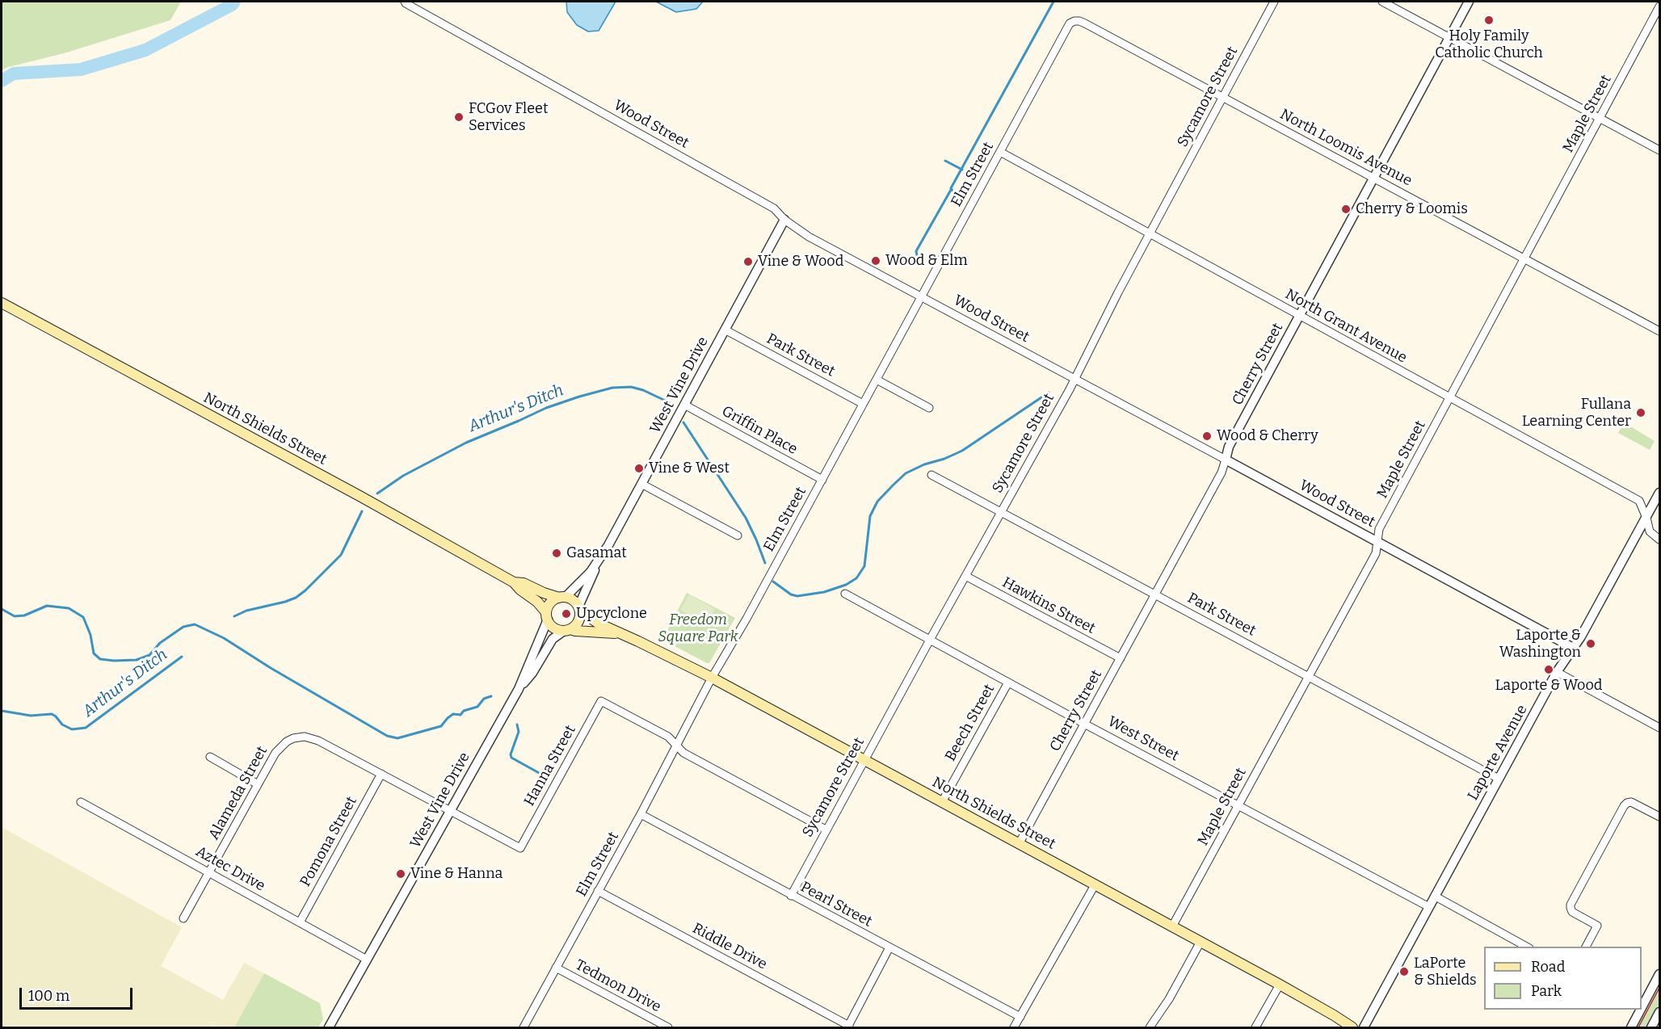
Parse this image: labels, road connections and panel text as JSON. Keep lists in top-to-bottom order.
{
  "streets": {
    "main road": ["North Shields Street"],
    "street": [
      "Sycamore Street",
      "Maple Street",
      "Wood Street",
      "North Loomis Avenue",
      "Elm Street",
      "North Grant Avenue",
      "Park Street",
      "Cherry Street",
      "West Vine Drive",
      "Griffin Place",
      "Hawkins Street",
      "Beech Street",
      "West Street",
      "Laporte Avenue",
      "Hanna Street",
      "Alameda Street",
      "Pomona Street",
      "Aztec Drive",
      "Pearl Street",
      "Riddle Drive",
      "Tedmon Drive"
    ]
  },
  "crossings": [
    ["Sycamore Street", "Wood Street"],
    ["Sycamore Street", "North Loomis Avenue"],
    ["Sycamore Street", "North Grant Avenue"],
    ["Sycamore Street", "Park Street"],
    ["Sycamore Street", "North Shields Street"],
    ["Sycamore Street", "Hawkins Street"],
    ["Sycamore Street", "West Street"],
    ["Sycamore Street", "Hanna Street"],
    ["Sycamore Street", "Pearl Street"],
    ["Maple Street", "Wood Street"],
    ["Maple Street", "North Loomis Avenue"],
    ["Maple Street", "North Grant Avenue"],
    ["Maple Street", "Park Street"],
    ["Maple Street", "North Shields Street"],
    ["Maple Street", "West Street"],
    ["Wood Street", "Elm Street"],
    ["Wood Street", "Cherry Street"],
    ["Wood Street", "West Vine Drive"],
    ["Wood Street", "Laporte Avenue"],
    ["North Loomis Avenue", "Elm Street"],
    ["North Loomis Avenue", "Cherry Street"],
    ["Elm Street", "North Grant Avenue"],
    ["Elm Street", "Park Street"],
    ["Elm Street", "North Shields Street"],
    ["Elm Street", "Griffin Place"],
    ["Elm Street", "Hanna Street"],
    ["Elm Street", "Pearl Street"],
    ["Elm Street", "Riddle Drive"],
    ["Elm Street", "Tedmon Drive"],
    ["North Grant Avenue", "Cherry Street"],
    ["North Grant Avenue", "Laporte Avenue"],
    ["Park Street", "Cherry Street"],
    ["Park Street", "West Vine Drive"],
    ["Park Street", "Laporte Avenue"],
    ["Cherry Street", "North Shields Street"],
    ["Cherry Street", "Hawkins Street"],
    ["Cherry Street", "West Street"],
    ["West Vine Drive", "North Shields Street"],
    ["West Vine Drive", "Griffin Place"],
    ["West Vine Drive", "Hanna Street"],
    ["West Vine Drive", "Aztec Drive"],
    ["North Shields Street", "Beech Street"],
    ["Beech Street", "West Street"],
    ["West Street", "Laporte Avenue"],
    ["Hanna Street", "Alameda Street"],
    ["Hanna Street", "Pomona Street"],
    ["Alameda Street", "Aztec Drive"],
    ["Pomona Street", "Aztec Drive"]
  ],
  "water": ["Arthur's Ditch"],
  "parks": ["Freedom Square Park"],
  "places": [
    "Holy Family Catholic Church",
    "FCGov Fleet Services",
    "Cherry & Loomis",
    "Wood & Elm",
    "Vine & Wood",
    "Fullana Learning Center",
    "Wood & Cherry",
    "Vine & West",
    "Gasamat",
    "Upcyclone",
    "Laporte & Washington",
    "Laporte & Wood",
    "Vine & Hanna",
    "LaPorte & Shields"
  ],
  "legend": ["Road", "Park"],
  "scale_bar": "100 m"
}
